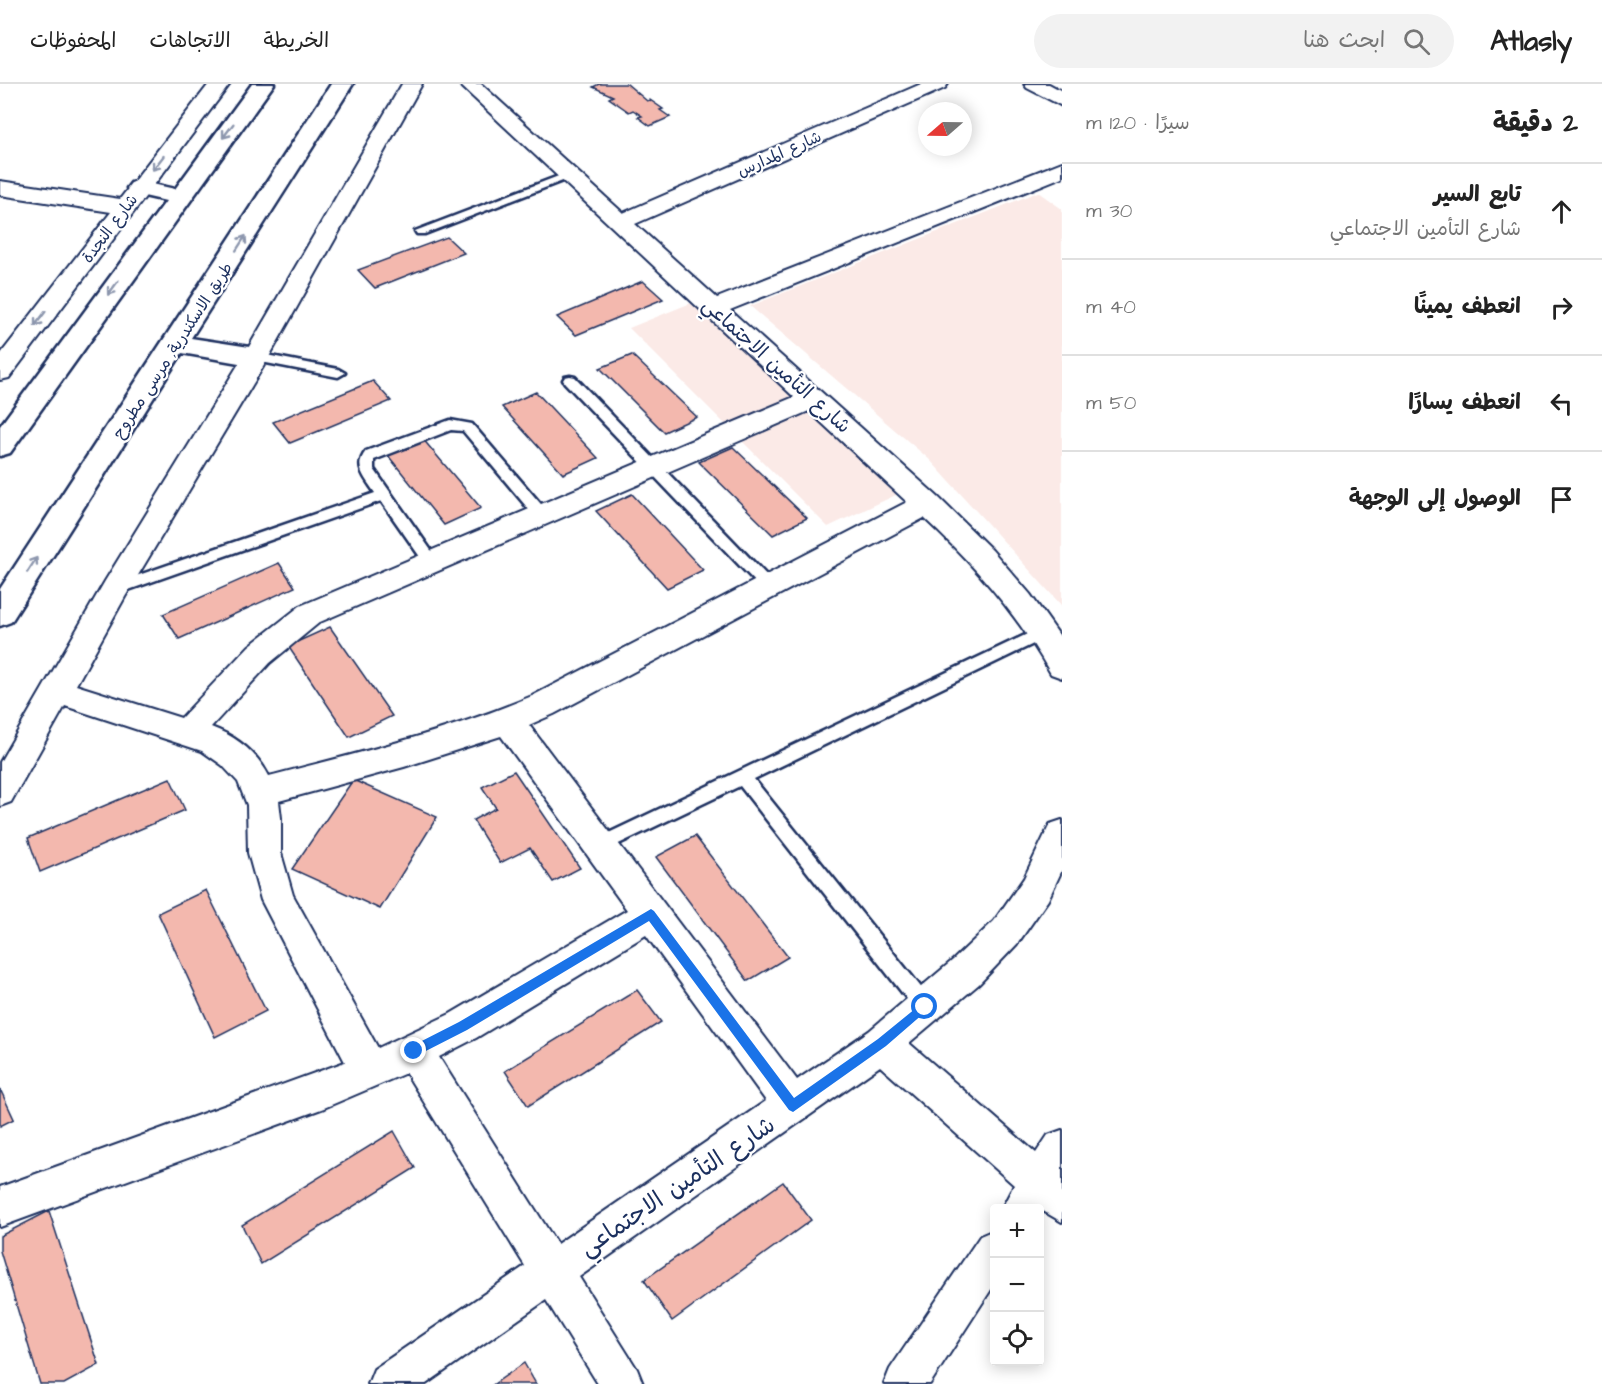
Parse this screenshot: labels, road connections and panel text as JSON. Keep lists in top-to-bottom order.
{
  "streets": {
    "main road": ["طريق الاسكندرية, مرسى مطروح"],
    "street": ["شارع المدارس", "شارع النجدة", "شارع التأمين الاجتماعي"]
  },
  "crossings": [
    ["شارع المدارس", "شارع التأمين الاجتماعي"]
  ],
  "north": "left",
  "page": {
    "header": "Atlasly",
    "search": "ابحث هنا",
    "nav": ["الخريطة", "الاتجاهات", "المحفوظات"],
    "heading": ["2 دقيقة", "سيرًا · 120 m"],
    "list": [
      ["تابع السير", "شارع التأمين الاجتماعي", "30 m"],
      ["انعطف يمينًا", "40 m"],
      ["انعطف يسارًا", "50 m"],
      "الوصول إلى الوجهة"
    ],
    "map_buttons": ["+", "−"]
  }
}
